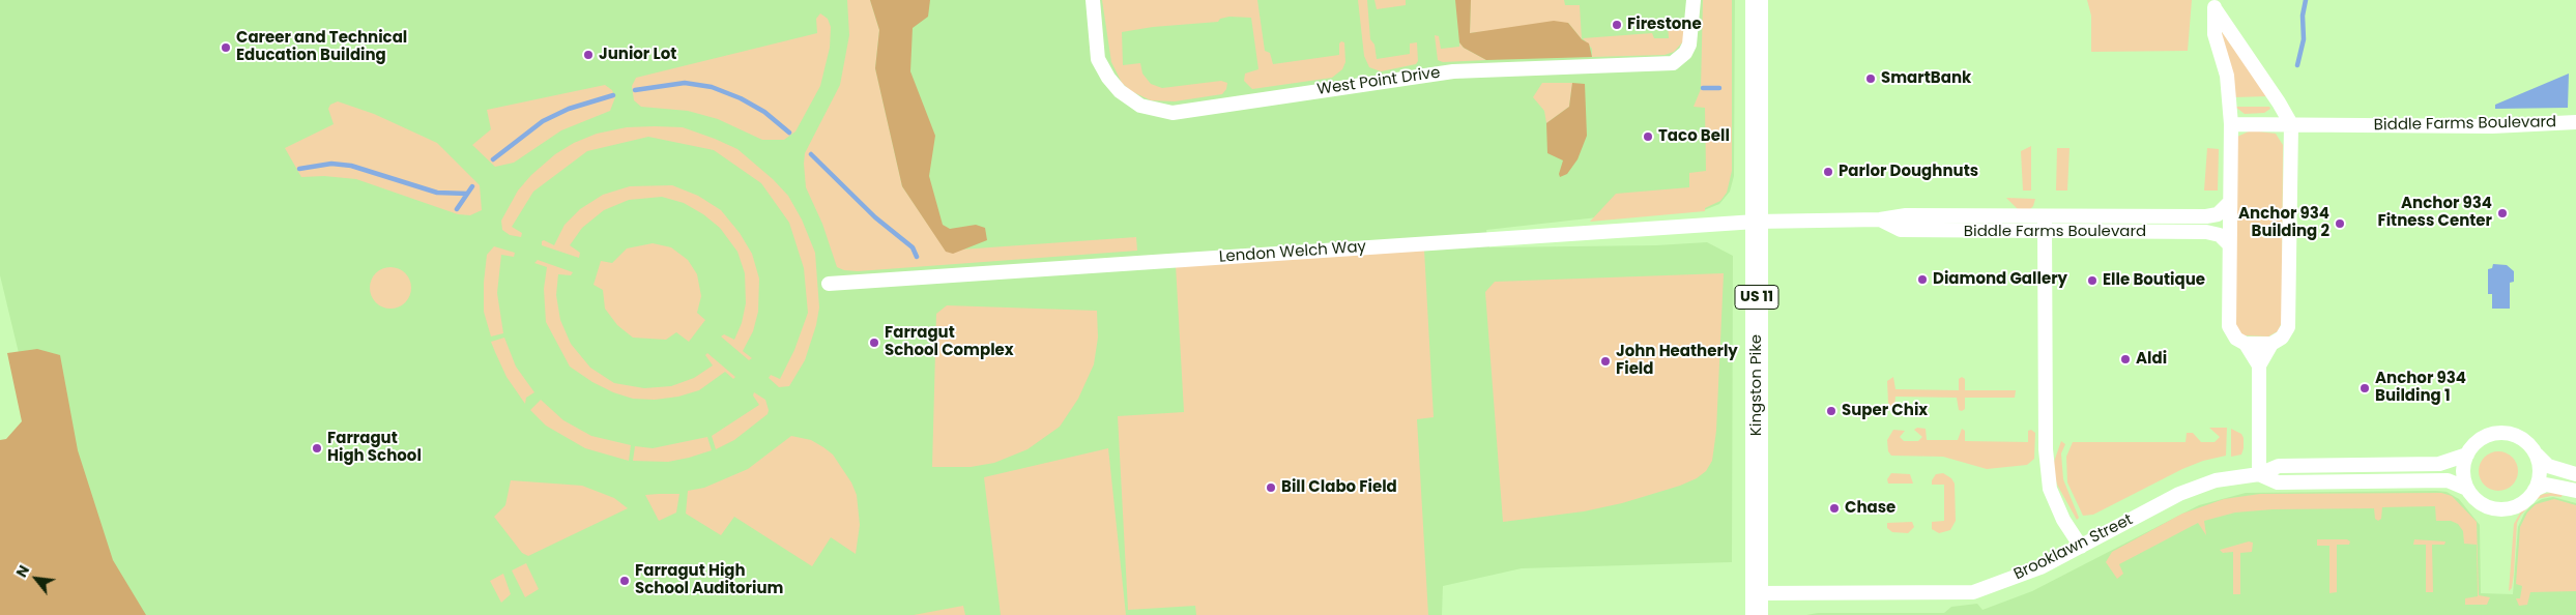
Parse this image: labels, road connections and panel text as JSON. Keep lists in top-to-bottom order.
{
  "streets": {
    "main road": ["US 11", "Kingston Pike"],
    "street": [
      "West Point Drive",
      "Biddle Farms Boulevard",
      "Lendon Welch Way",
      "Brooklawn Street"
    ]
  },
  "crossings": [
    ["Biddle Farms Boulevard", "Lendon Welch Way"],
    ["Biddle Farms Boulevard", "Kingston Pike"],
    ["Lendon Welch Way", "Kingston Pike"],
    ["Kingston Pike", "Brooklawn Street"]
  ],
  "places": [
    "Firestone",
    "Career and Technical Education Building",
    "Junior Lot",
    "SmartBank",
    "Taco Bell",
    "Parlor Doughnuts",
    "Anchor 934 Fitness Center",
    "Anchor 934 Building 2",
    "Diamond Gallery",
    "Elle Boutique",
    "Farragut School Complex",
    "Aldi",
    "John Heatherly Field",
    "Anchor 934 Building 1",
    "Super Chix",
    "Farragut High School",
    "Bill Clabo Field",
    "Chase",
    "Farragut High School Auditorium"
  ],
  "north": "top left"
}
